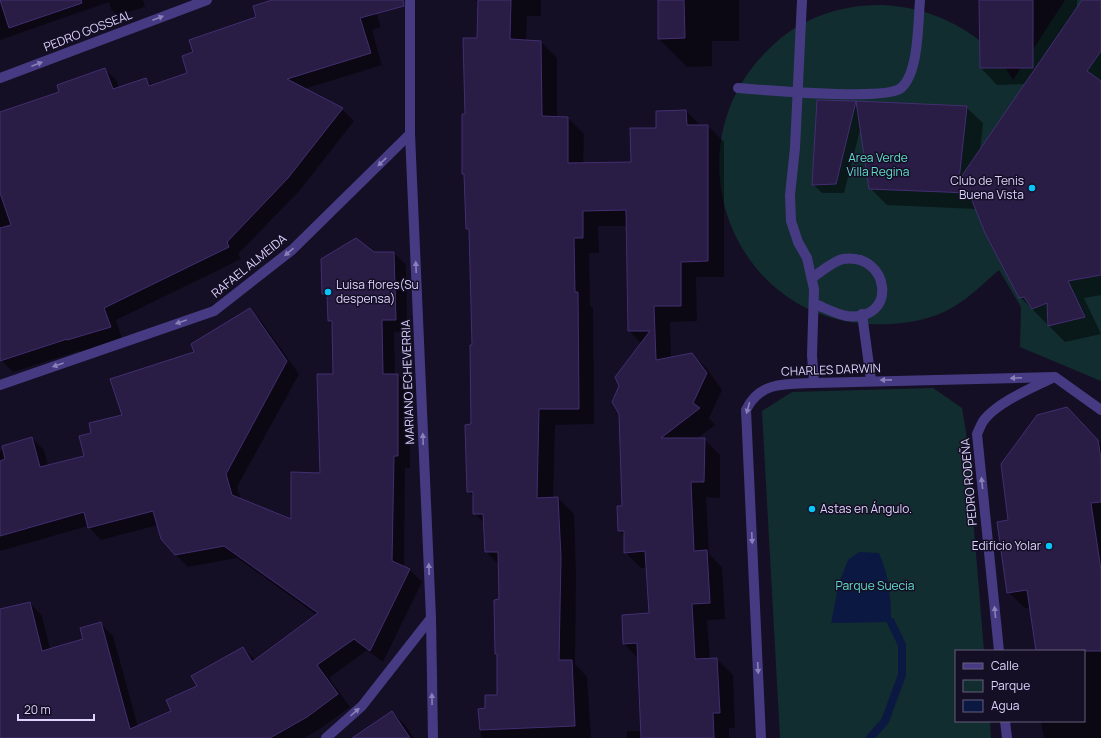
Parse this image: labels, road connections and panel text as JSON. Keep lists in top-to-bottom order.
{
  "streets": {
    "street": [
      "PEDRO GOSSEAL",
      "RAFAEL ALMEIDA",
      "CHARLES DARWIN",
      "MARIANO ECHEVERRIA",
      "PEDRO RODEÑA"
    ]
  },
  "crossings": [
    ["RAFAEL ALMEIDA", "MARIANO ECHEVERRIA"],
    ["CHARLES DARWIN", "PEDRO RODEÑA"]
  ],
  "one_way": [
    "PEDRO GOSSEAL",
    "RAFAEL ALMEIDA",
    "MARIANO ECHEVERRIA",
    "PEDRO RODEÑA"
  ],
  "parks": ["Area Verde Villa Regina", "Parque Suecia"],
  "places": [
    "Club de Tenis Buena Vista",
    "Luisa flores(Su despensa)",
    "Astas en Ángulo.",
    "Edificio Yolar"
  ],
  "legend": ["Calle", "Parque", "Agua"],
  "scale_bar": "20 m"
}
